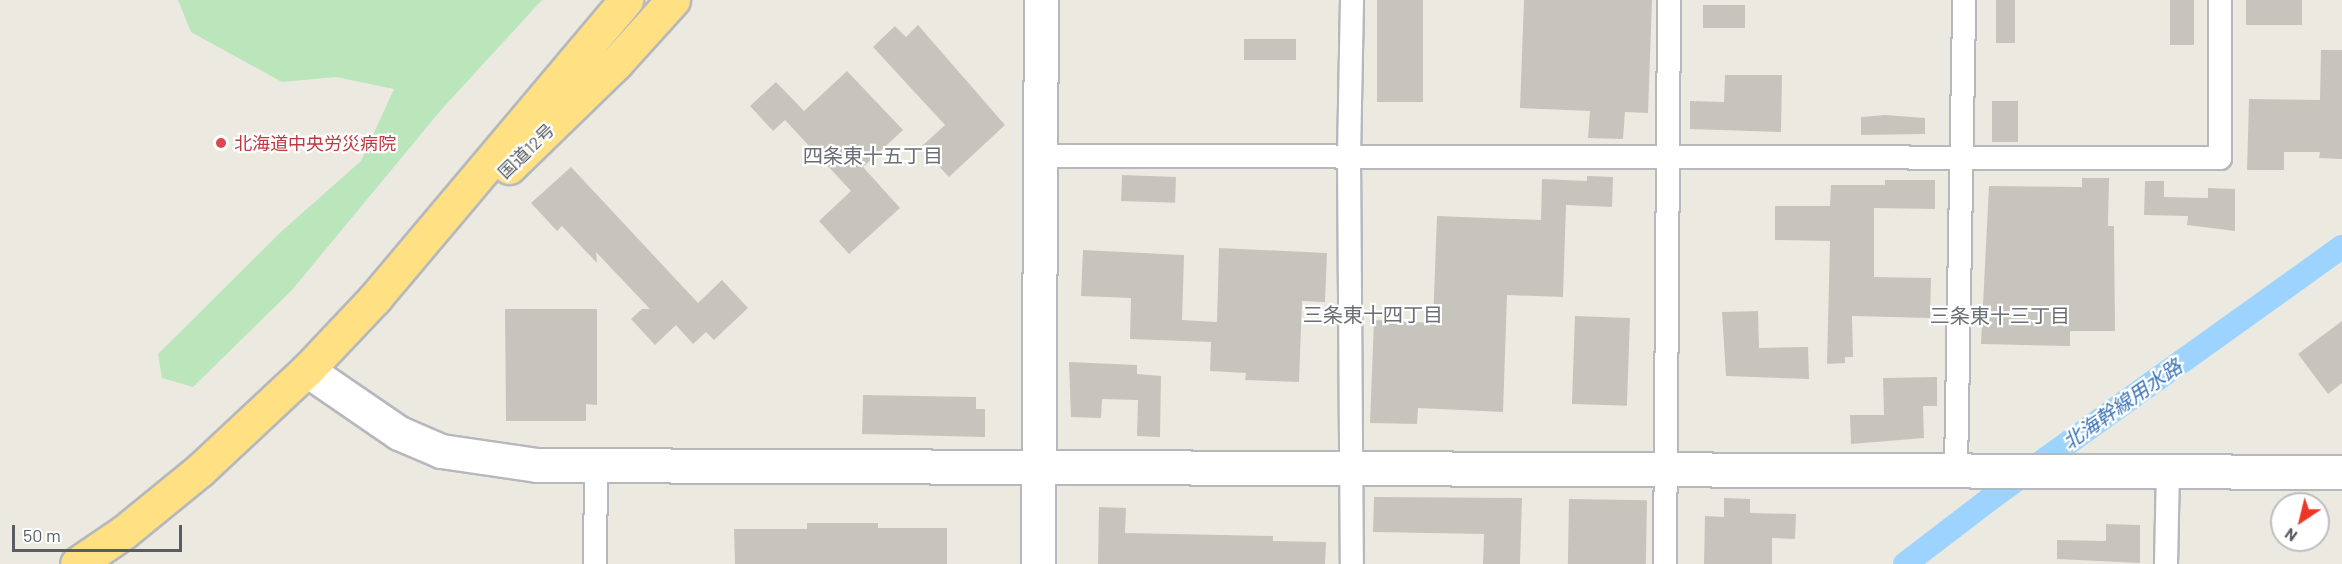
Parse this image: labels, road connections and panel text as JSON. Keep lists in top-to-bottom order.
{
  "streets": {
    "highway": ["国道12号"]
  },
  "districts": ["四条東十五丁目", "三条東十四丁目", "三条東十三丁目"],
  "water": ["北海幹線用水路"],
  "places": ["北海道中央労災病院"],
  "scale_bar": "50 m",
  "north": "bottom left"
}
